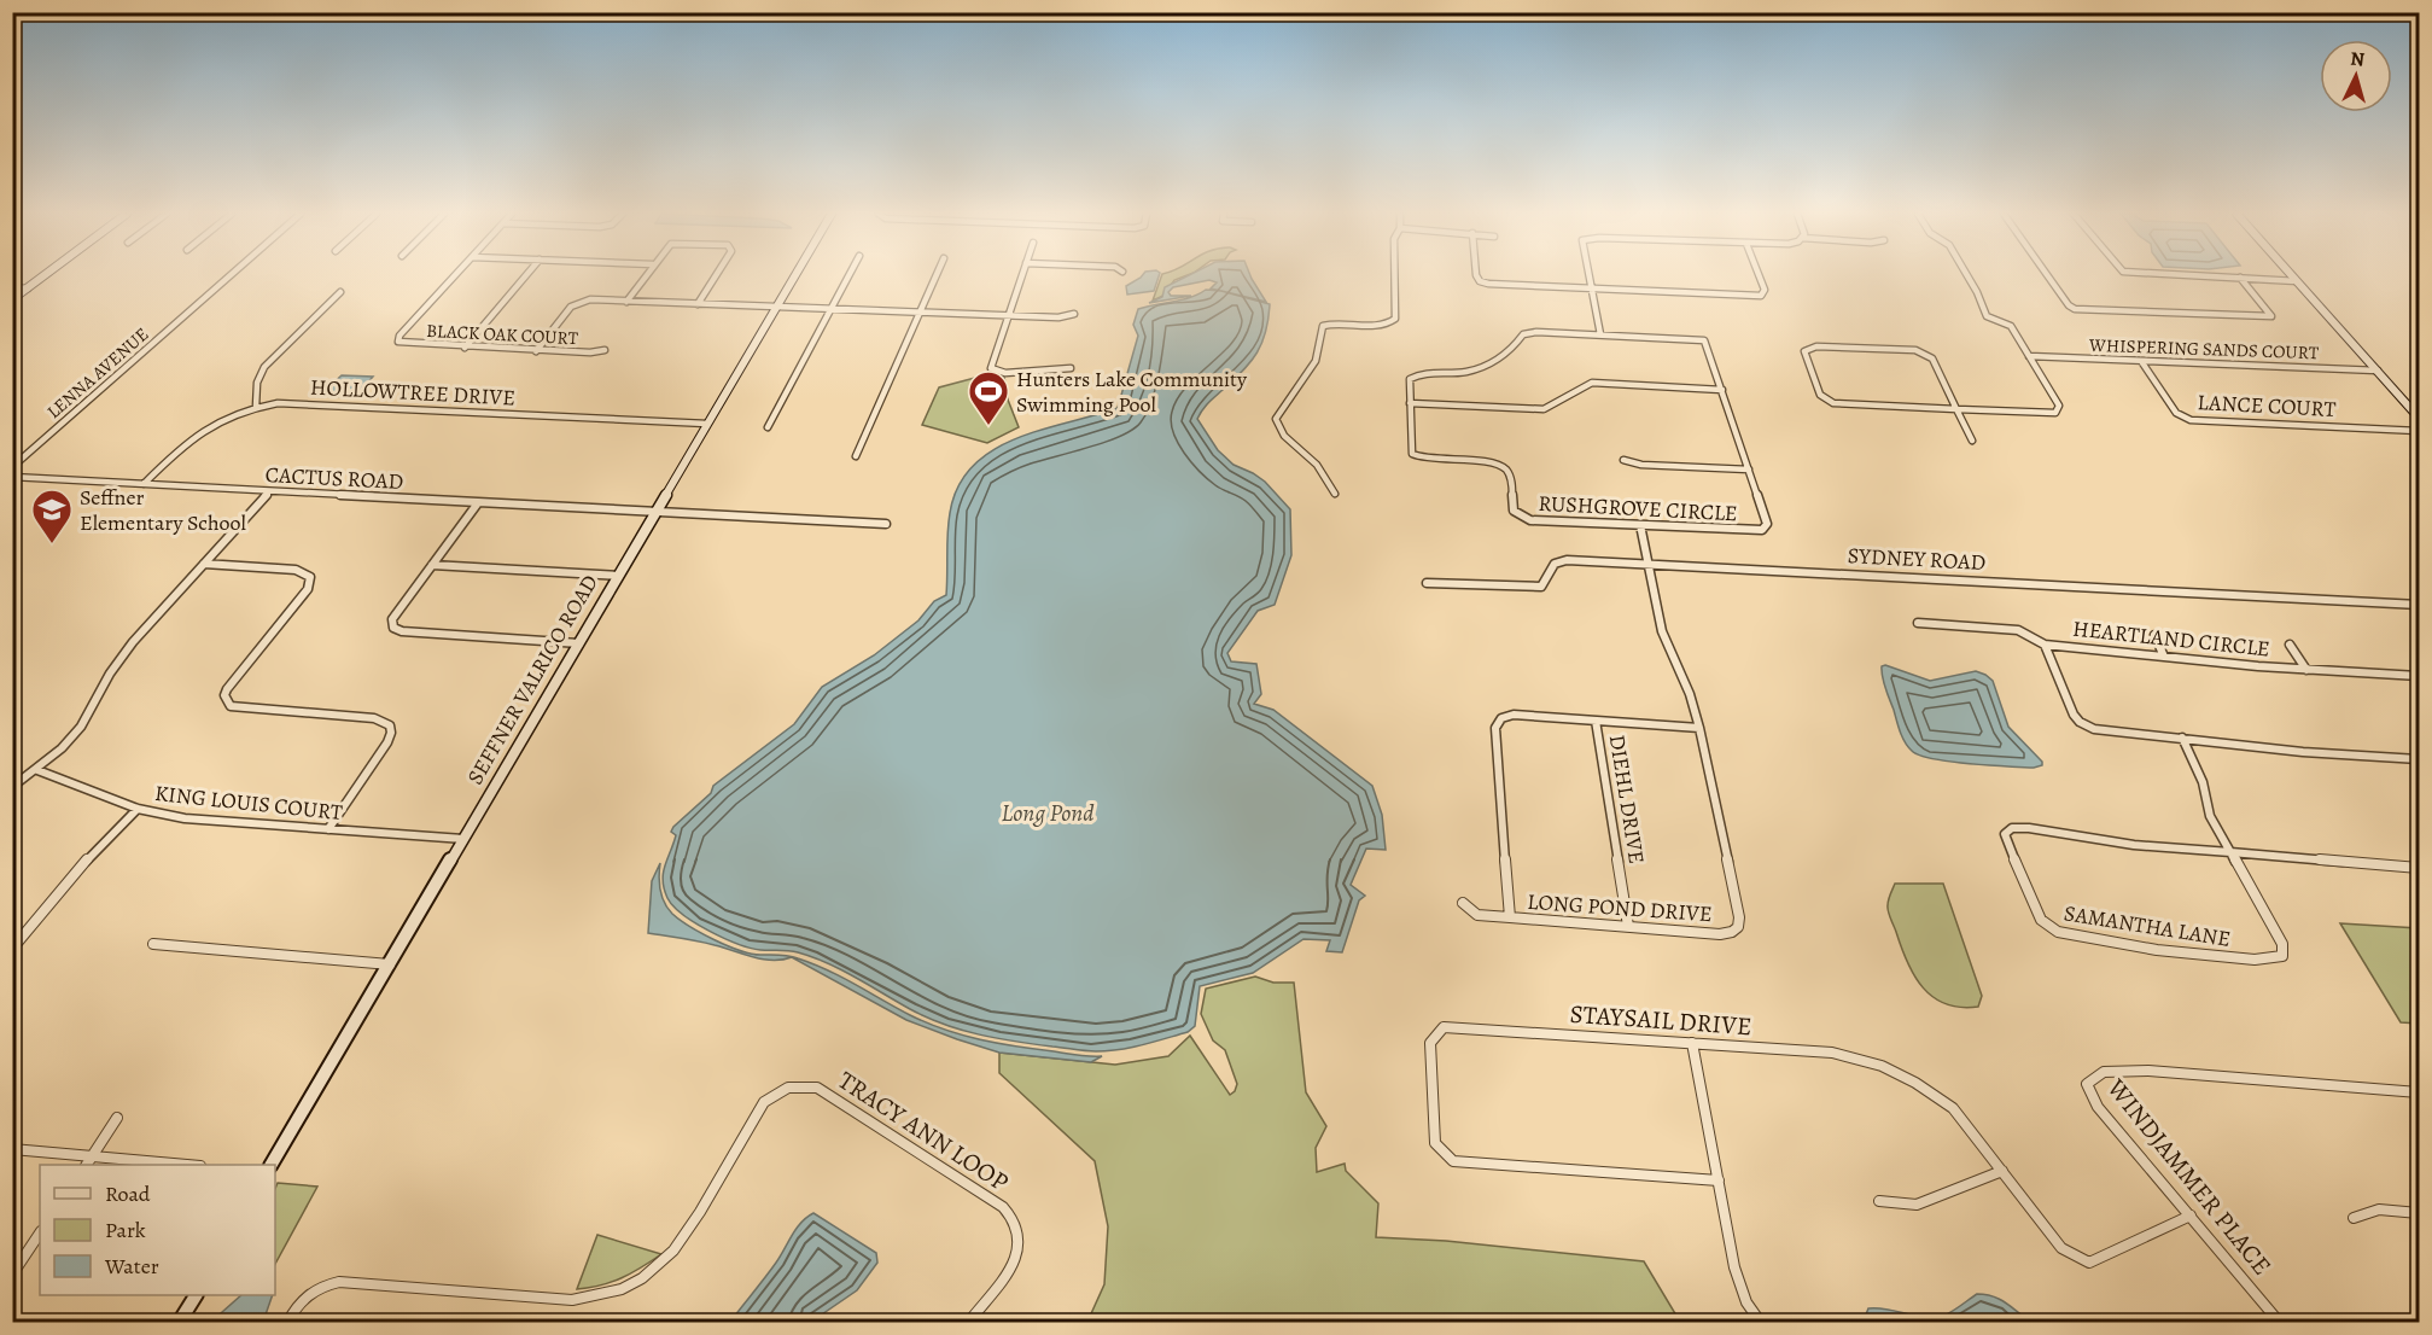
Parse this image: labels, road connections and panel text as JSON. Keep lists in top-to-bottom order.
{
  "streets": {
    "street": [
      "BLACK OAK COURT",
      "WHISPERING SANDS COURT",
      "LENNA AVENUE",
      "HOLLOWTREE DRIVE",
      "LANCE COURT",
      "CACTUS ROAD",
      "RUSHGROVE CIRCLE",
      "SYDNEY ROAD",
      "HEARTLAND CIRCLE",
      "SEFFNER VALRICO ROAD",
      "DIEHL DRIVE",
      "KING LOUIS COURT",
      "LONG POND DRIVE",
      "SAMANTHA LANE",
      "STAYSAIL DRIVE",
      "TRACY ANN LOOP",
      "WINDJAMMER PLACE"
    ]
  },
  "crossings": [
    ["WHISPERING SANDS COURT", "LANCE COURT"],
    ["HOLLOWTREE DRIVE", "CACTUS ROAD"],
    ["HOLLOWTREE DRIVE", "SEFFNER VALRICO ROAD"],
    ["CACTUS ROAD", "SEFFNER VALRICO ROAD"],
    ["RUSHGROVE CIRCLE", "LONG POND DRIVE"],
    ["SYDNEY ROAD", "LONG POND DRIVE"],
    ["HEARTLAND CIRCLE", "SAMANTHA LANE"],
    ["SEFFNER VALRICO ROAD", "KING LOUIS COURT"],
    ["DIEHL DRIVE", "LONG POND DRIVE"],
    ["STAYSAIL DRIVE", "WINDJAMMER PLACE"]
  ],
  "water": ["Long Pond"],
  "places": {
    "sports": ["Hunters Lake Community Swimming Pool"],
    "school or university": ["Seffner Elementary School"]
  },
  "legend": ["Road", "Park", "Water"],
  "north": "top"
}
